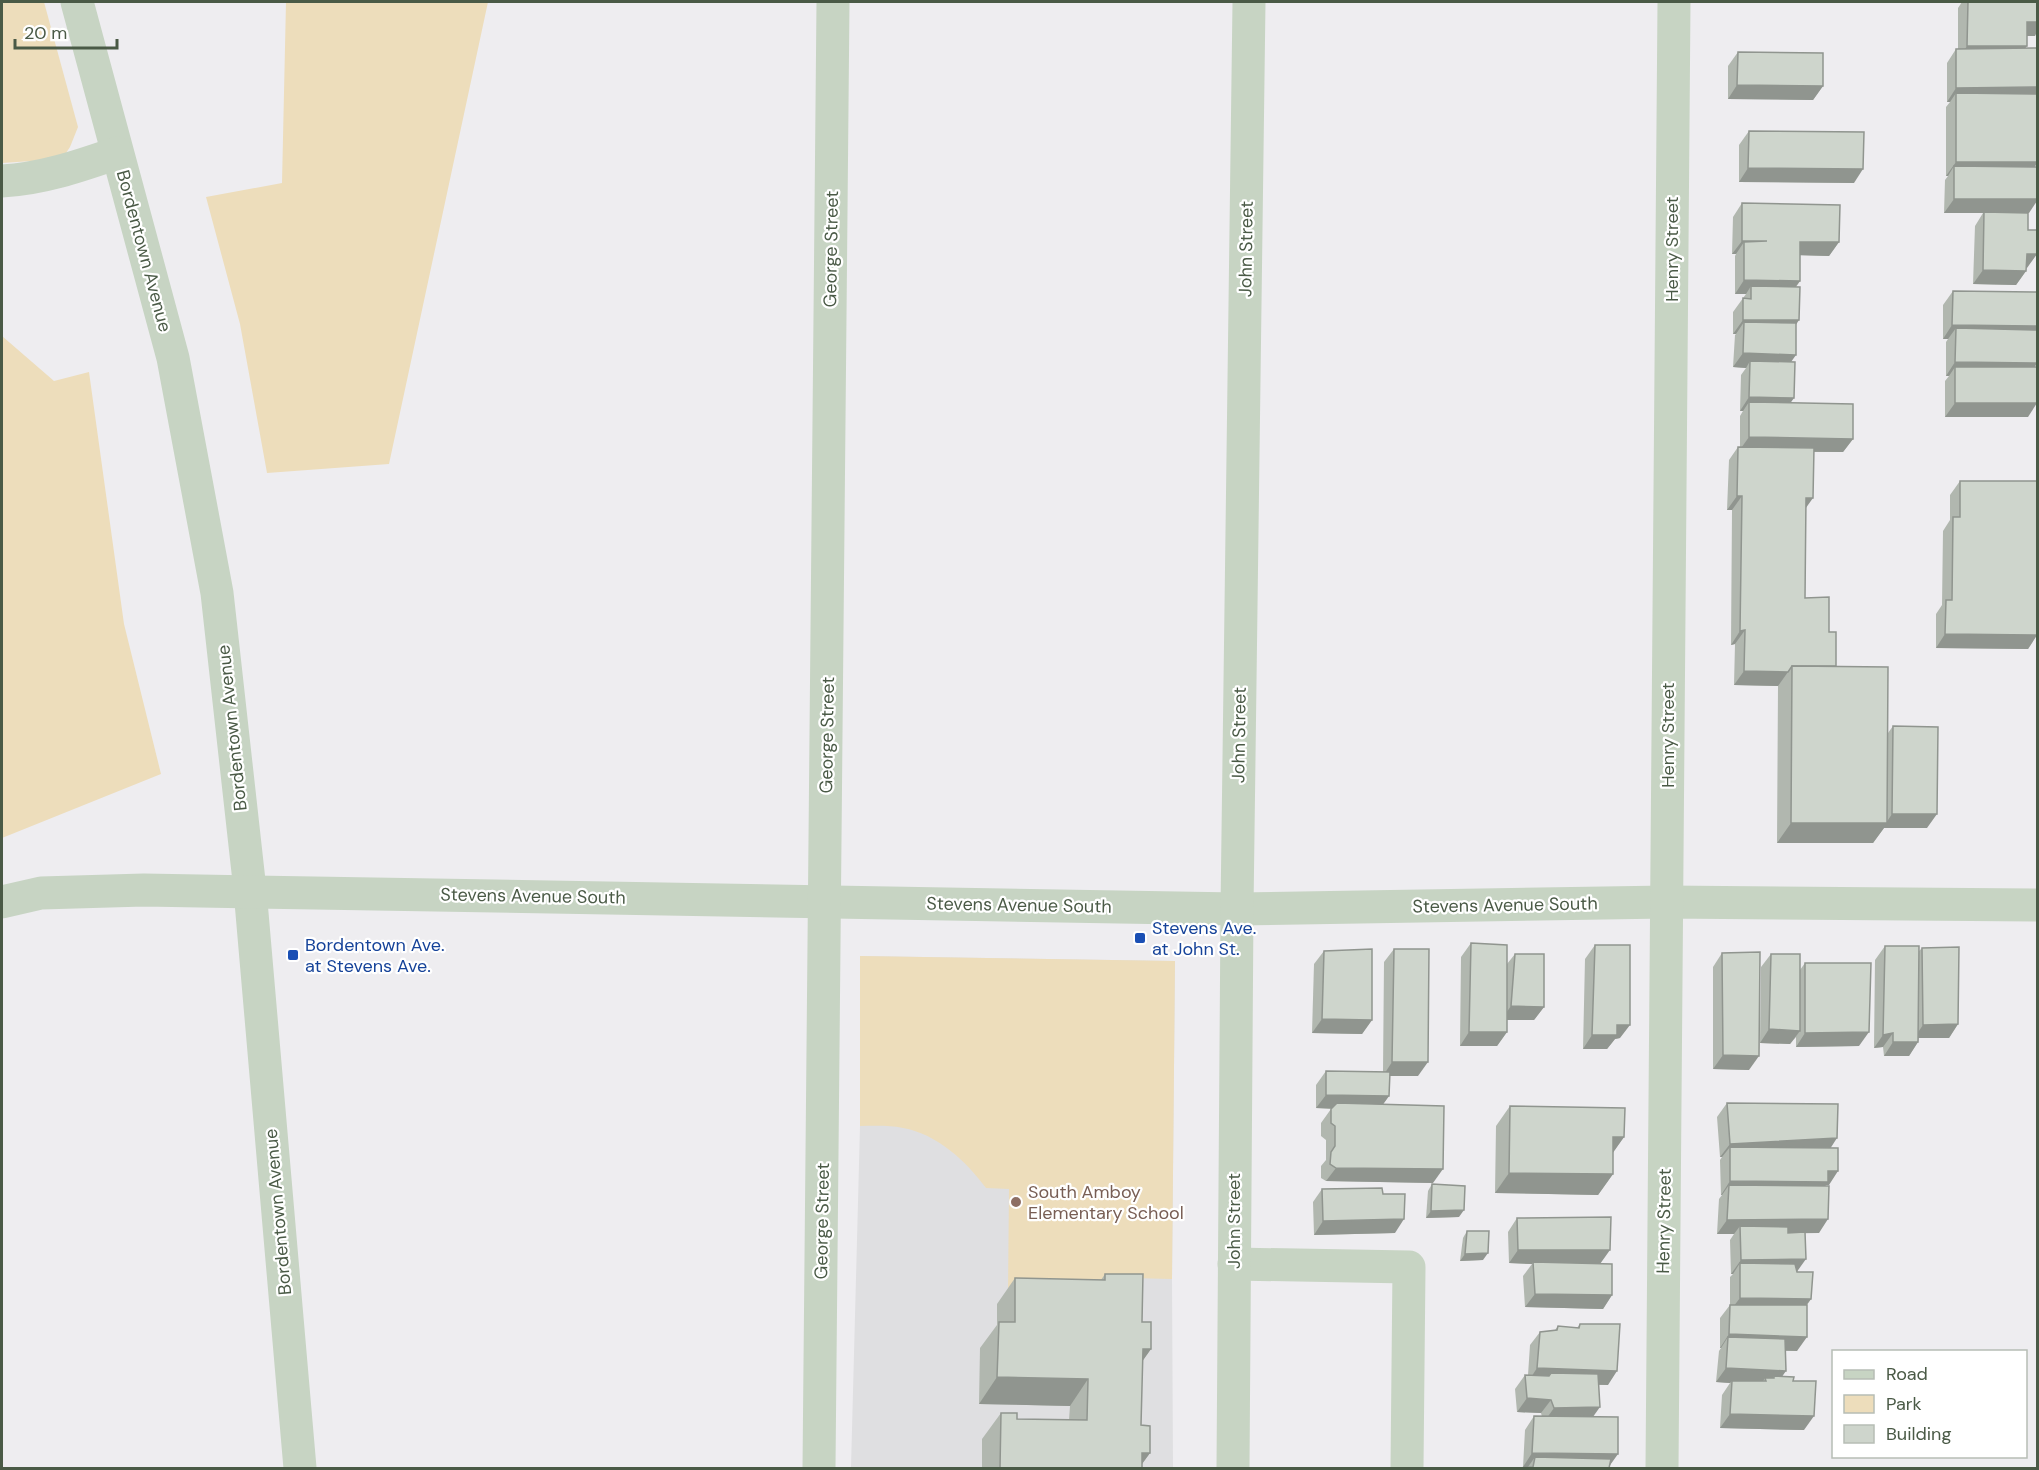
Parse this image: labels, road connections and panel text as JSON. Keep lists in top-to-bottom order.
{
  "streets": {
    "street": [
      "George Street",
      "John Street",
      "Henry Street",
      "Bordentown Avenue",
      "Stevens Avenue South"
    ]
  },
  "crossings": [
    ["George Street", "Stevens Avenue South"],
    ["John Street", "Stevens Avenue South"],
    ["Henry Street", "Stevens Avenue South"],
    ["Bordentown Avenue", "Stevens Avenue South"]
  ],
  "places": {
    "transit": ["Stevens Ave. at John St.", "Bordentown Ave. at Stevens Ave."],
    "other": ["South Amboy Elementary School"]
  },
  "legend": ["Road", "Park", "Building"],
  "scale_bar": "20 m"
}
